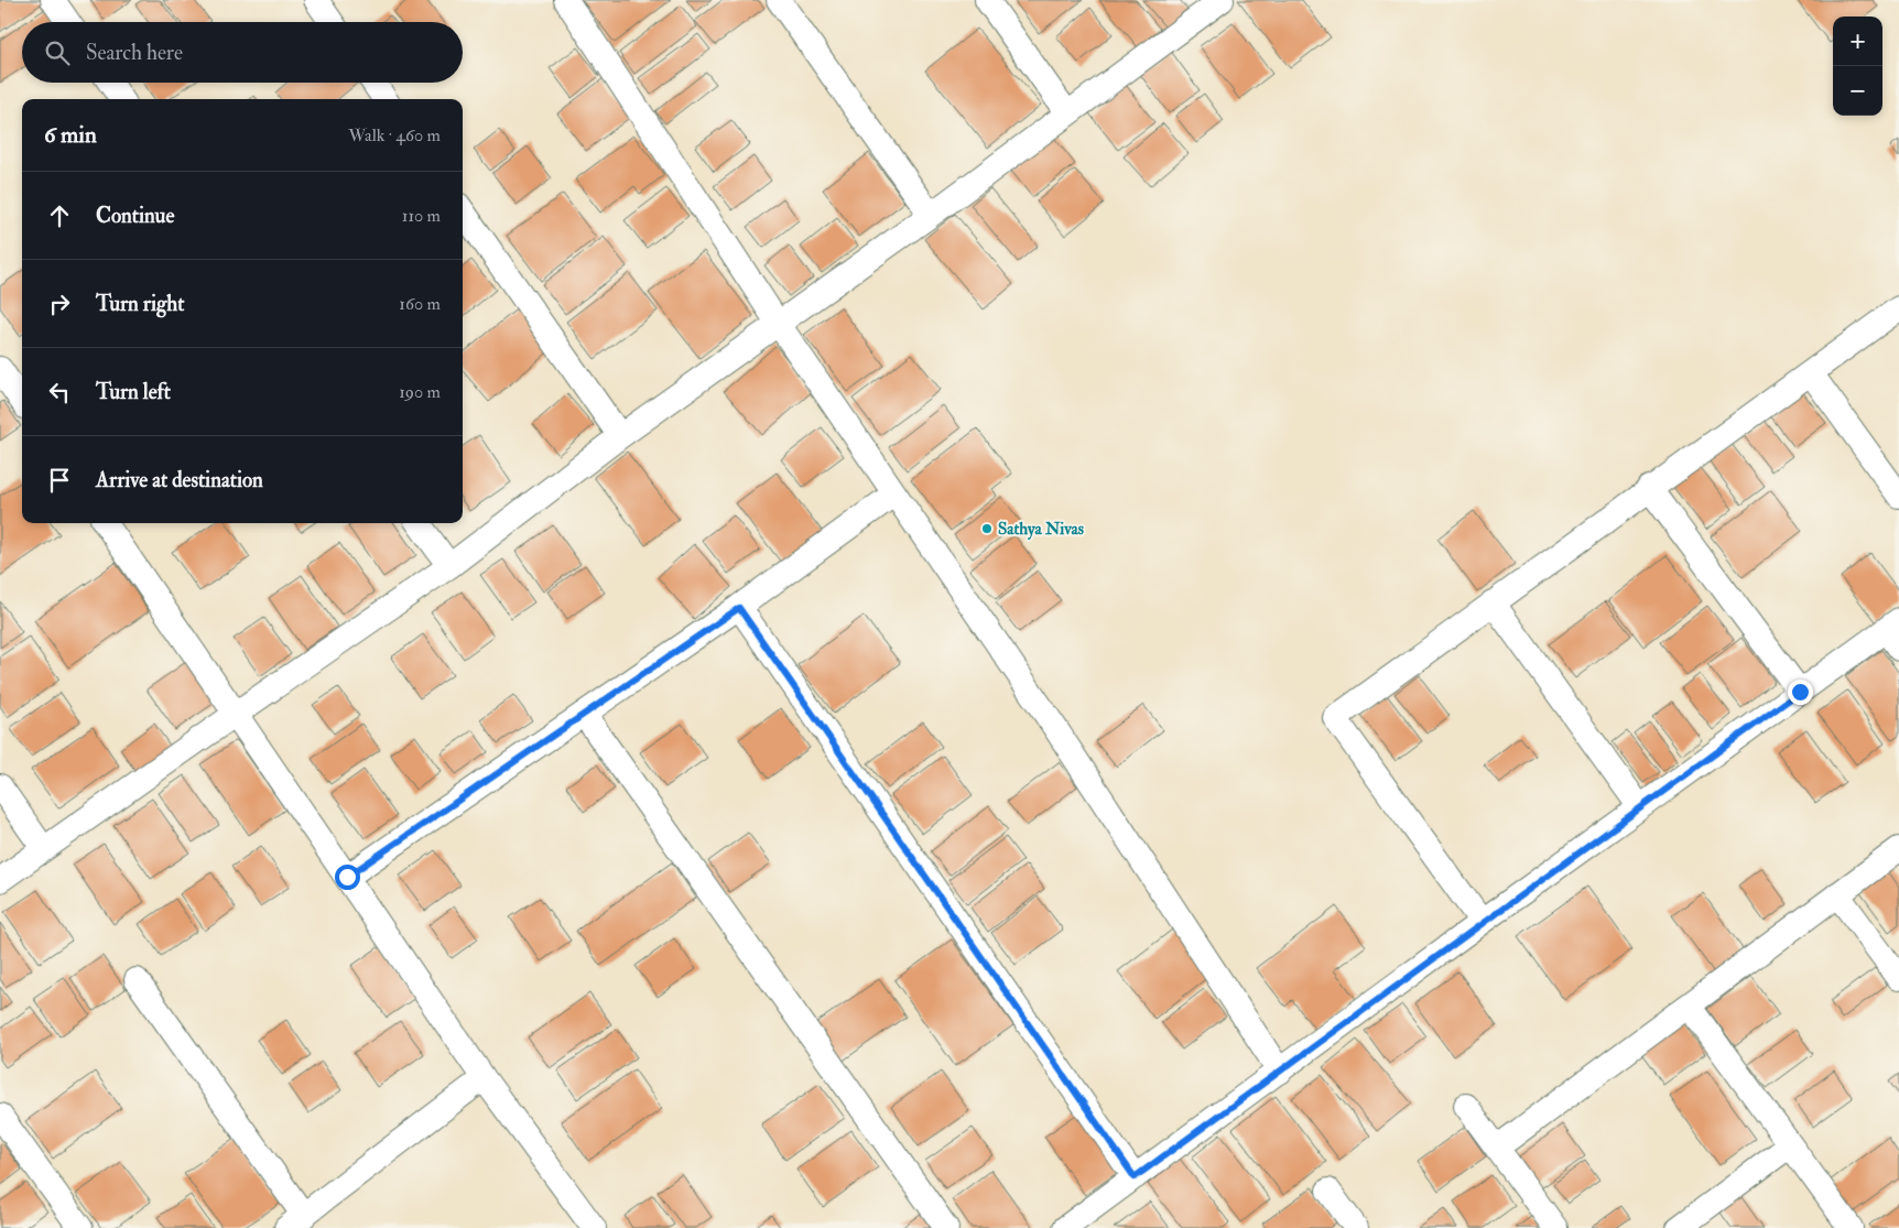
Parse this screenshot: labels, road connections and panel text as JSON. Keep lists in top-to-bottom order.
{
  "places": ["Sathya Nivas"],
  "page": {
    "map_buttons": ["+", "−"],
    "search": "Search here",
    "heading": ["6 min", "Walk · 460 m"],
    "list": [
      ["Continue", "110 m"],
      ["Turn right", "160 m"],
      ["Turn left", "190 m"],
      "Arrive at destination"
    ]
  }
}
